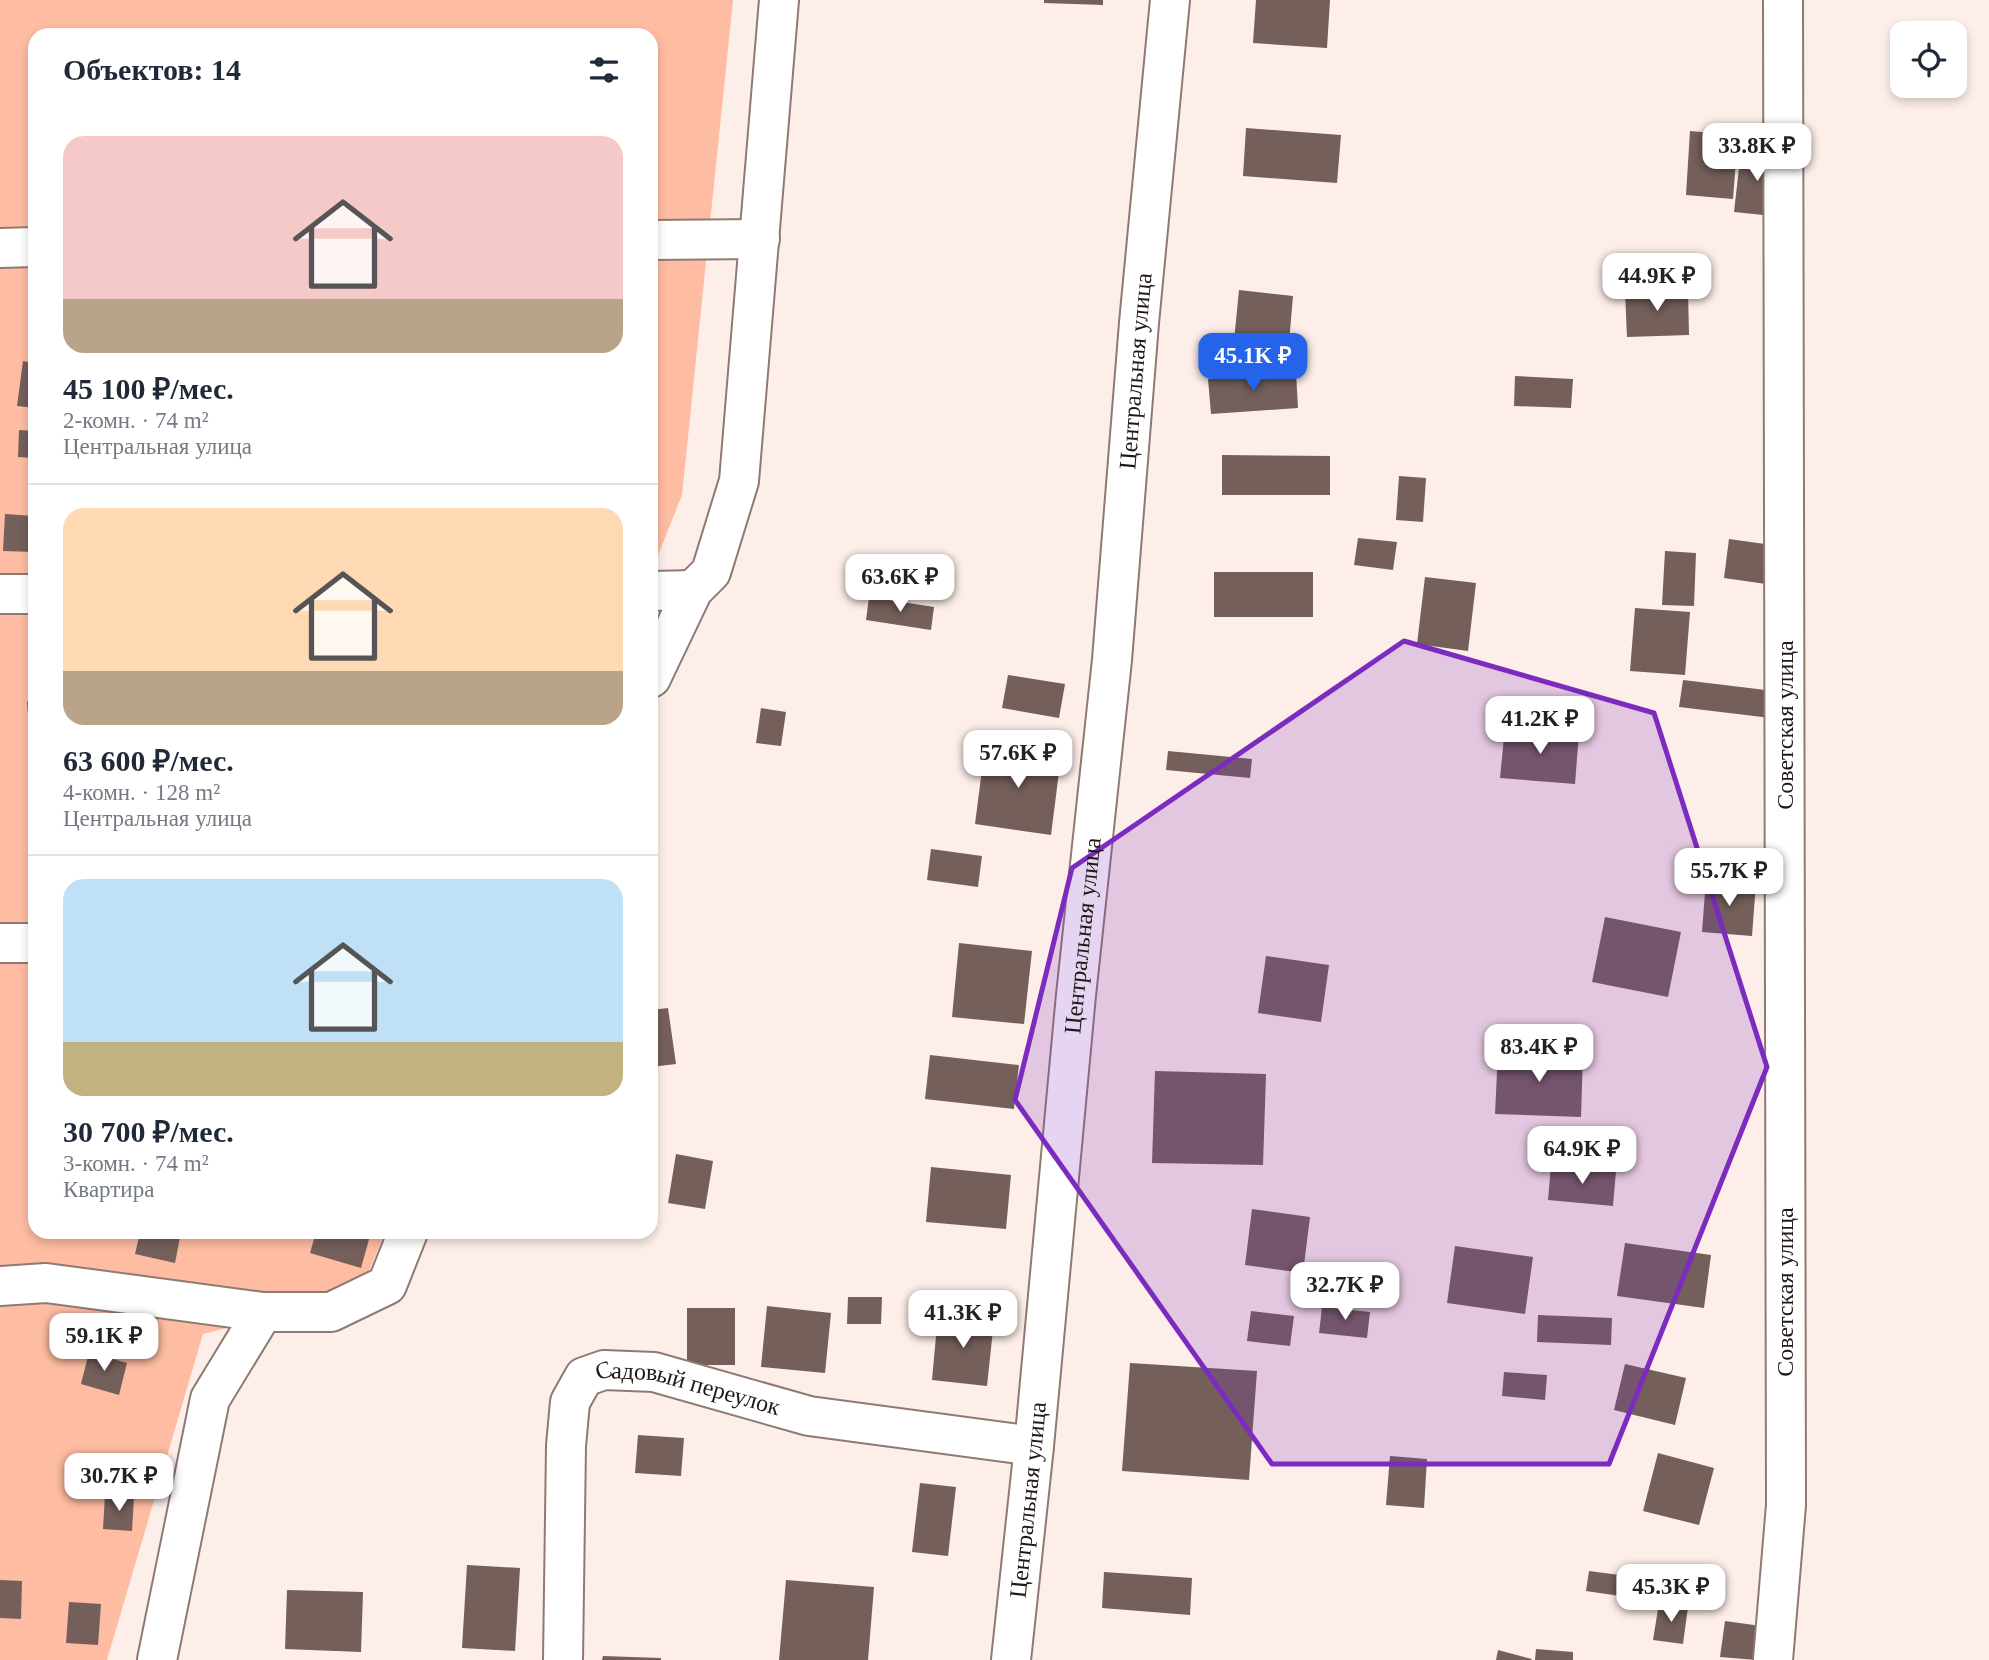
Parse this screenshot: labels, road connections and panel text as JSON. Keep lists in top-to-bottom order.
{
  "streets": {
    "street": ["Центральная улица", "Советская улица", "Садовый переулок"]
  },
  "crossings": [
    ["Центральная улица", "Садовый переулок"]
  ],
  "page": {
    "heading": "Объектов: 14",
    "list": [
      {
        "name": "45 100 ₽/мес.",
        "note": "2-комн. · 74 m² · Центральная улица"
      },
      {
        "name": "63 600 ₽/мес.",
        "note": "4-комн. · 128 m² · Центральная улица"
      },
      {
        "name": "30 700 ₽/мес.",
        "note": "3-комн. · 74 m² · Квартира"
      }
    ],
    "price": [
      "33.8K ₽",
      "44.9K ₽",
      "45.1K ₽",
      "63.6K ₽",
      "41.2K ₽",
      "57.6K ₽",
      "55.7K ₽",
      "83.4K ₽",
      "64.9K ₽",
      "32.7K ₽",
      "41.3K ₽",
      "59.1K ₽",
      "30.7K ₽",
      "45.3K ₽"
    ]
  }
}
